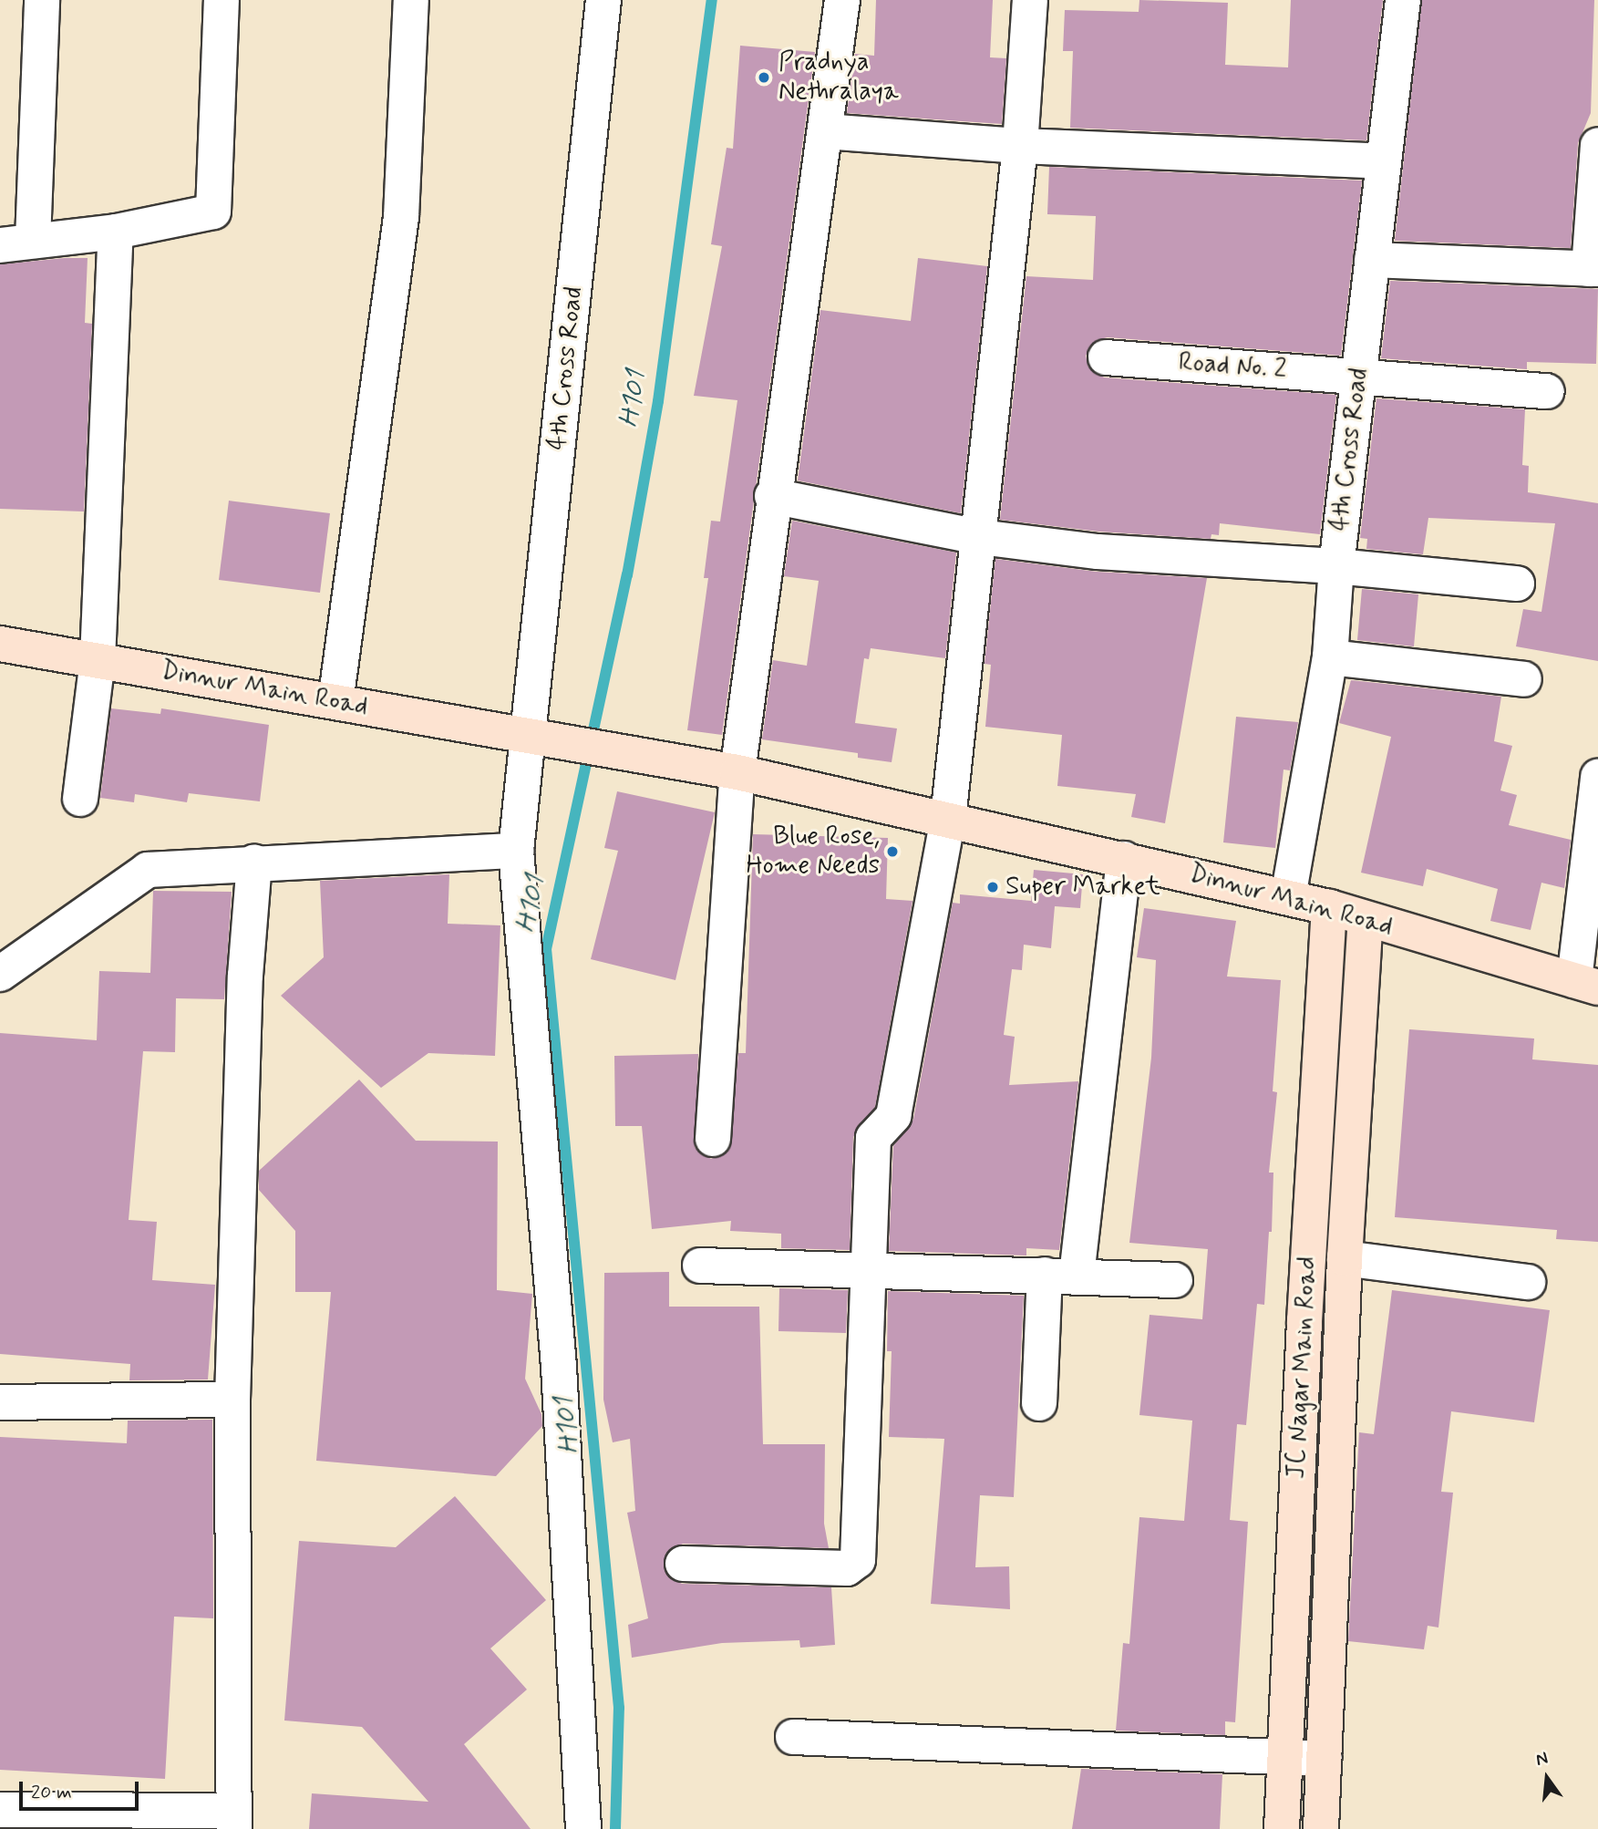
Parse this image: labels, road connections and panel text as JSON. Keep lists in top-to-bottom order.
{
  "streets": {
    "main road": ["Dinnur Main Road", "JC Nagar Main Road"],
    "street": ["Road No. 2", "4th Cross Road"]
  },
  "crossings": [
    ["Road No. 2", "4th Cross Road"],
    ["4th Cross Road", "Dinnur Main Road"],
    ["Dinnur Main Road", "JC Nagar Main Road"]
  ],
  "water": ["H101"],
  "places": ["Pradnya Nethralaya", "Blue Rose, Home Needs", "Super Market"],
  "scale_bar": "20 m",
  "north": "top"
}
